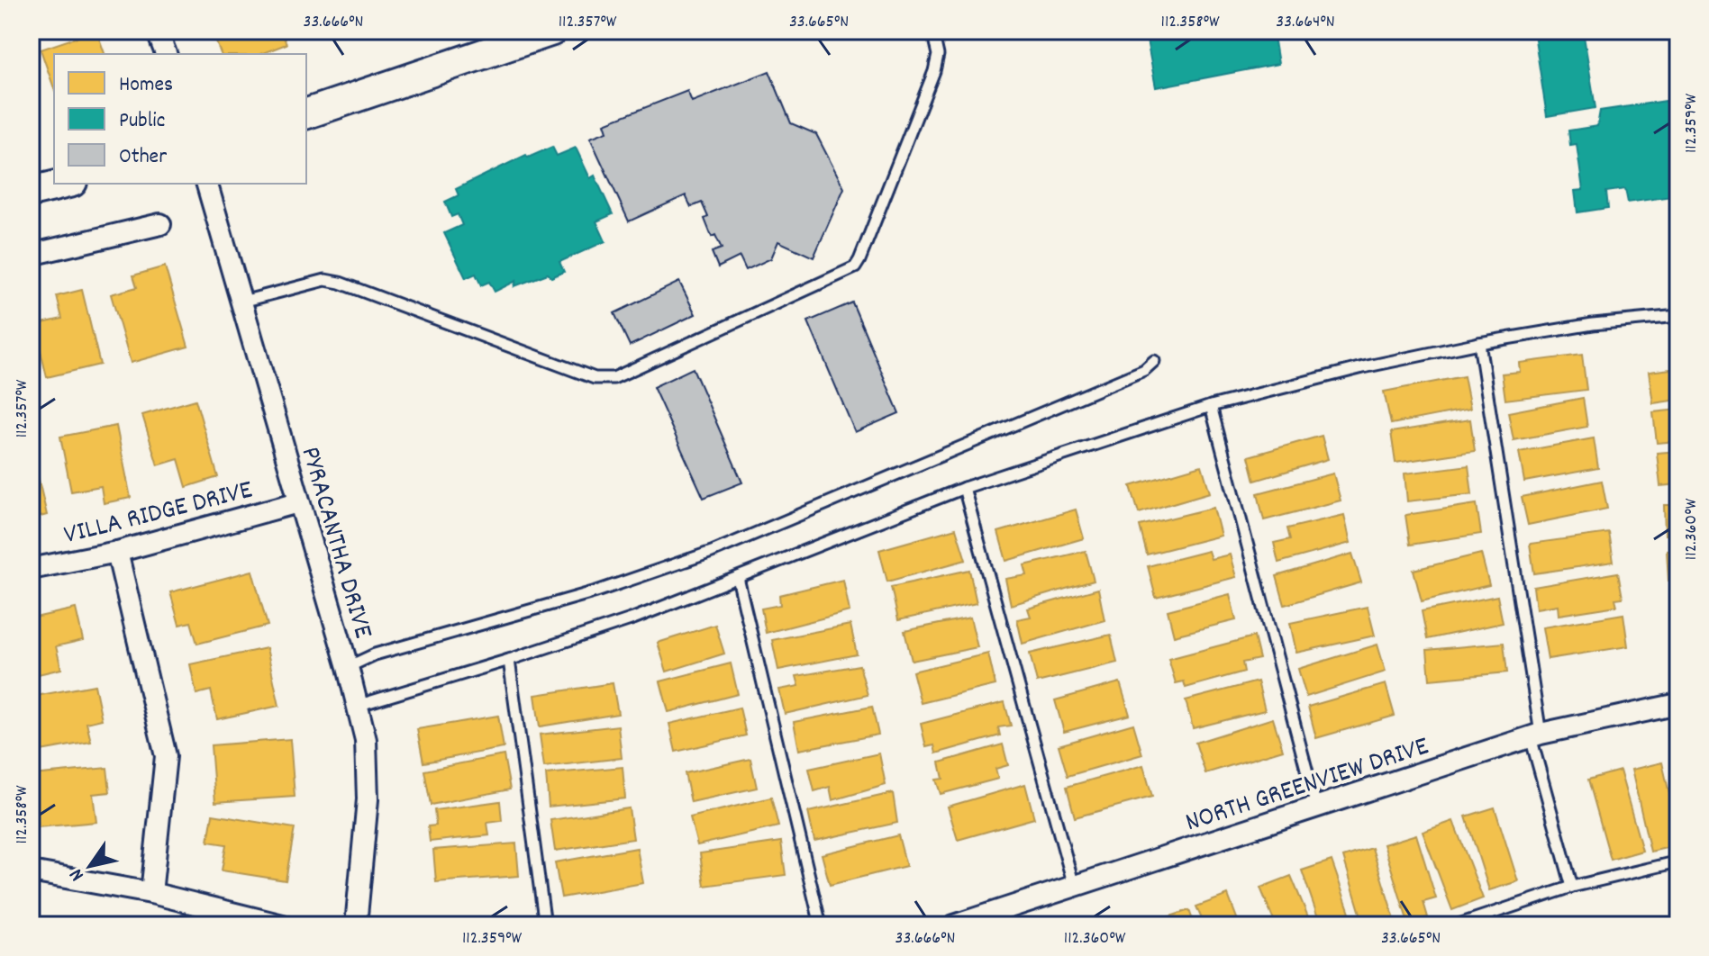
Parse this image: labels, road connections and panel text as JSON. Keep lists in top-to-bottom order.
{
  "streets": {
    "street": ["VILLA RIDGE DRIVE", "PYRACANTHA DRIVE", "NORTH GREENVIEW DRIVE"]
  },
  "crossings": [
    ["VILLA RIDGE DRIVE", "PYRACANTHA DRIVE"]
  ],
  "legend": ["Homes", "Public", "Other"],
  "north": "bottom left",
  "coordinates": [
    "33.666°N",
    "112.357°W",
    "33.665°N",
    "112.358°W",
    "33.664°N",
    "112.359°W",
    "112.360°W"
  ]
}
